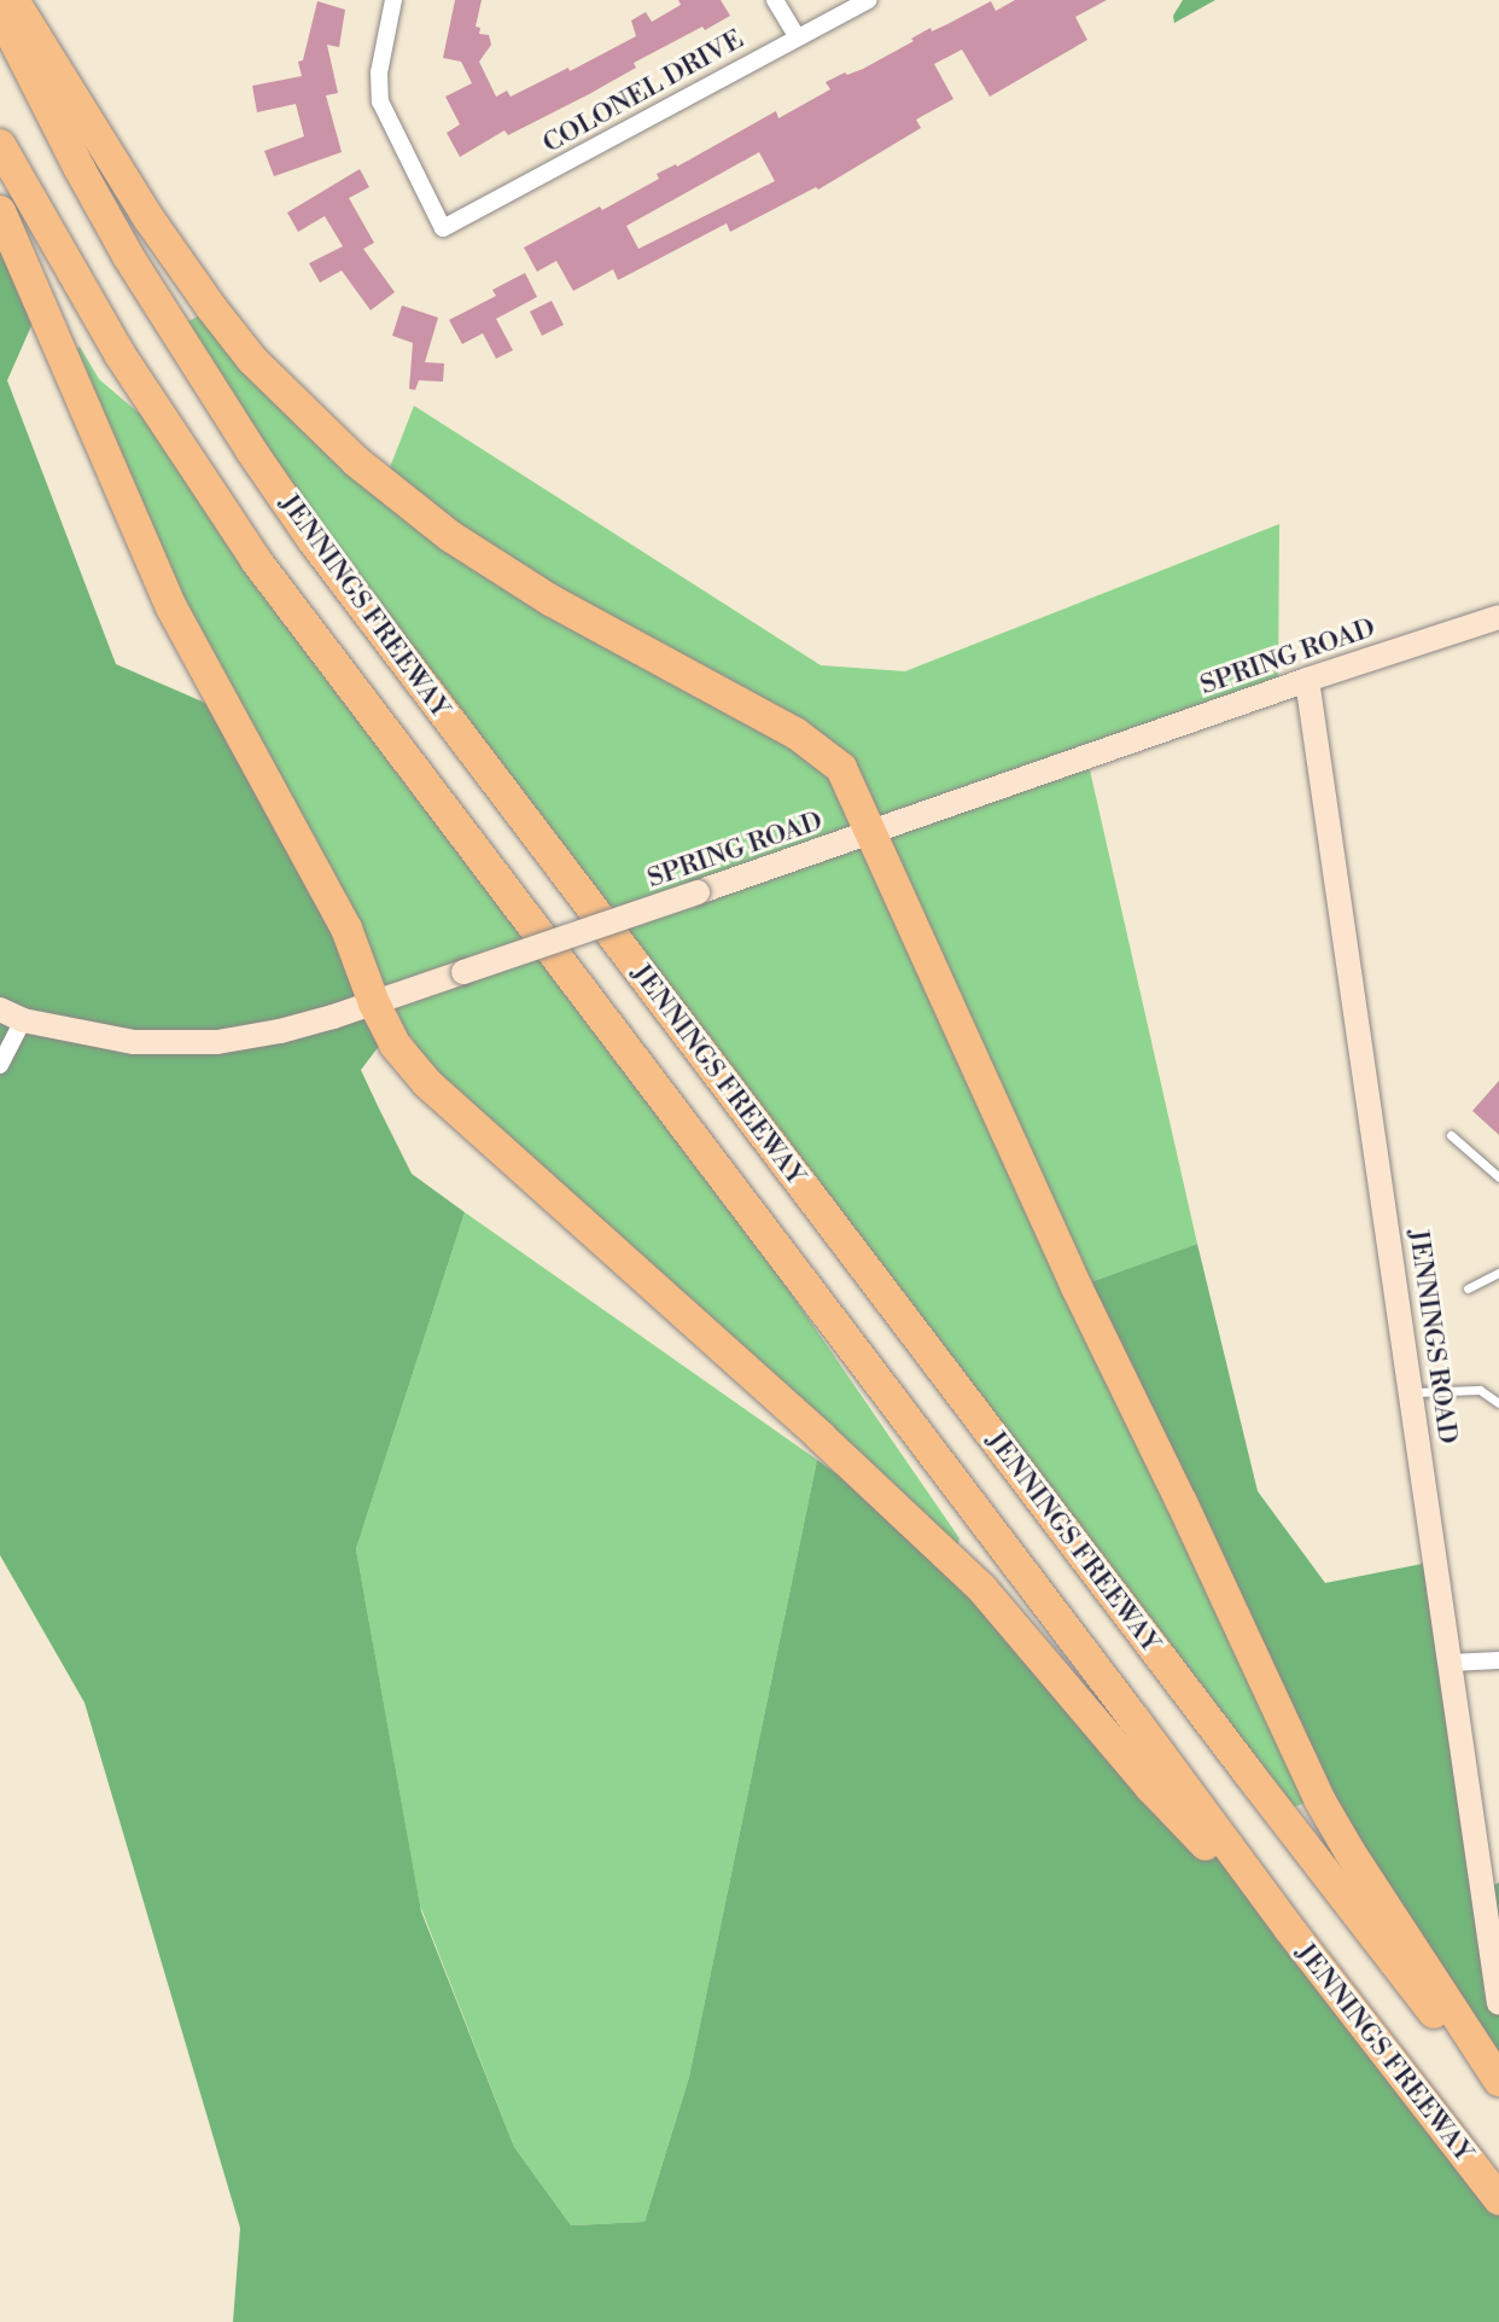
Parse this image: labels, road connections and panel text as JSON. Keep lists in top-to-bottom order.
{
  "streets": {
    "highway": ["JENNINGS FREEWAY"],
    "street": ["COLONEL DRIVE", "SPRING ROAD", "JENNINGS ROAD"]
  },
  "crossings": [
    ["SPRING ROAD", "JENNINGS ROAD"]
  ]
}
